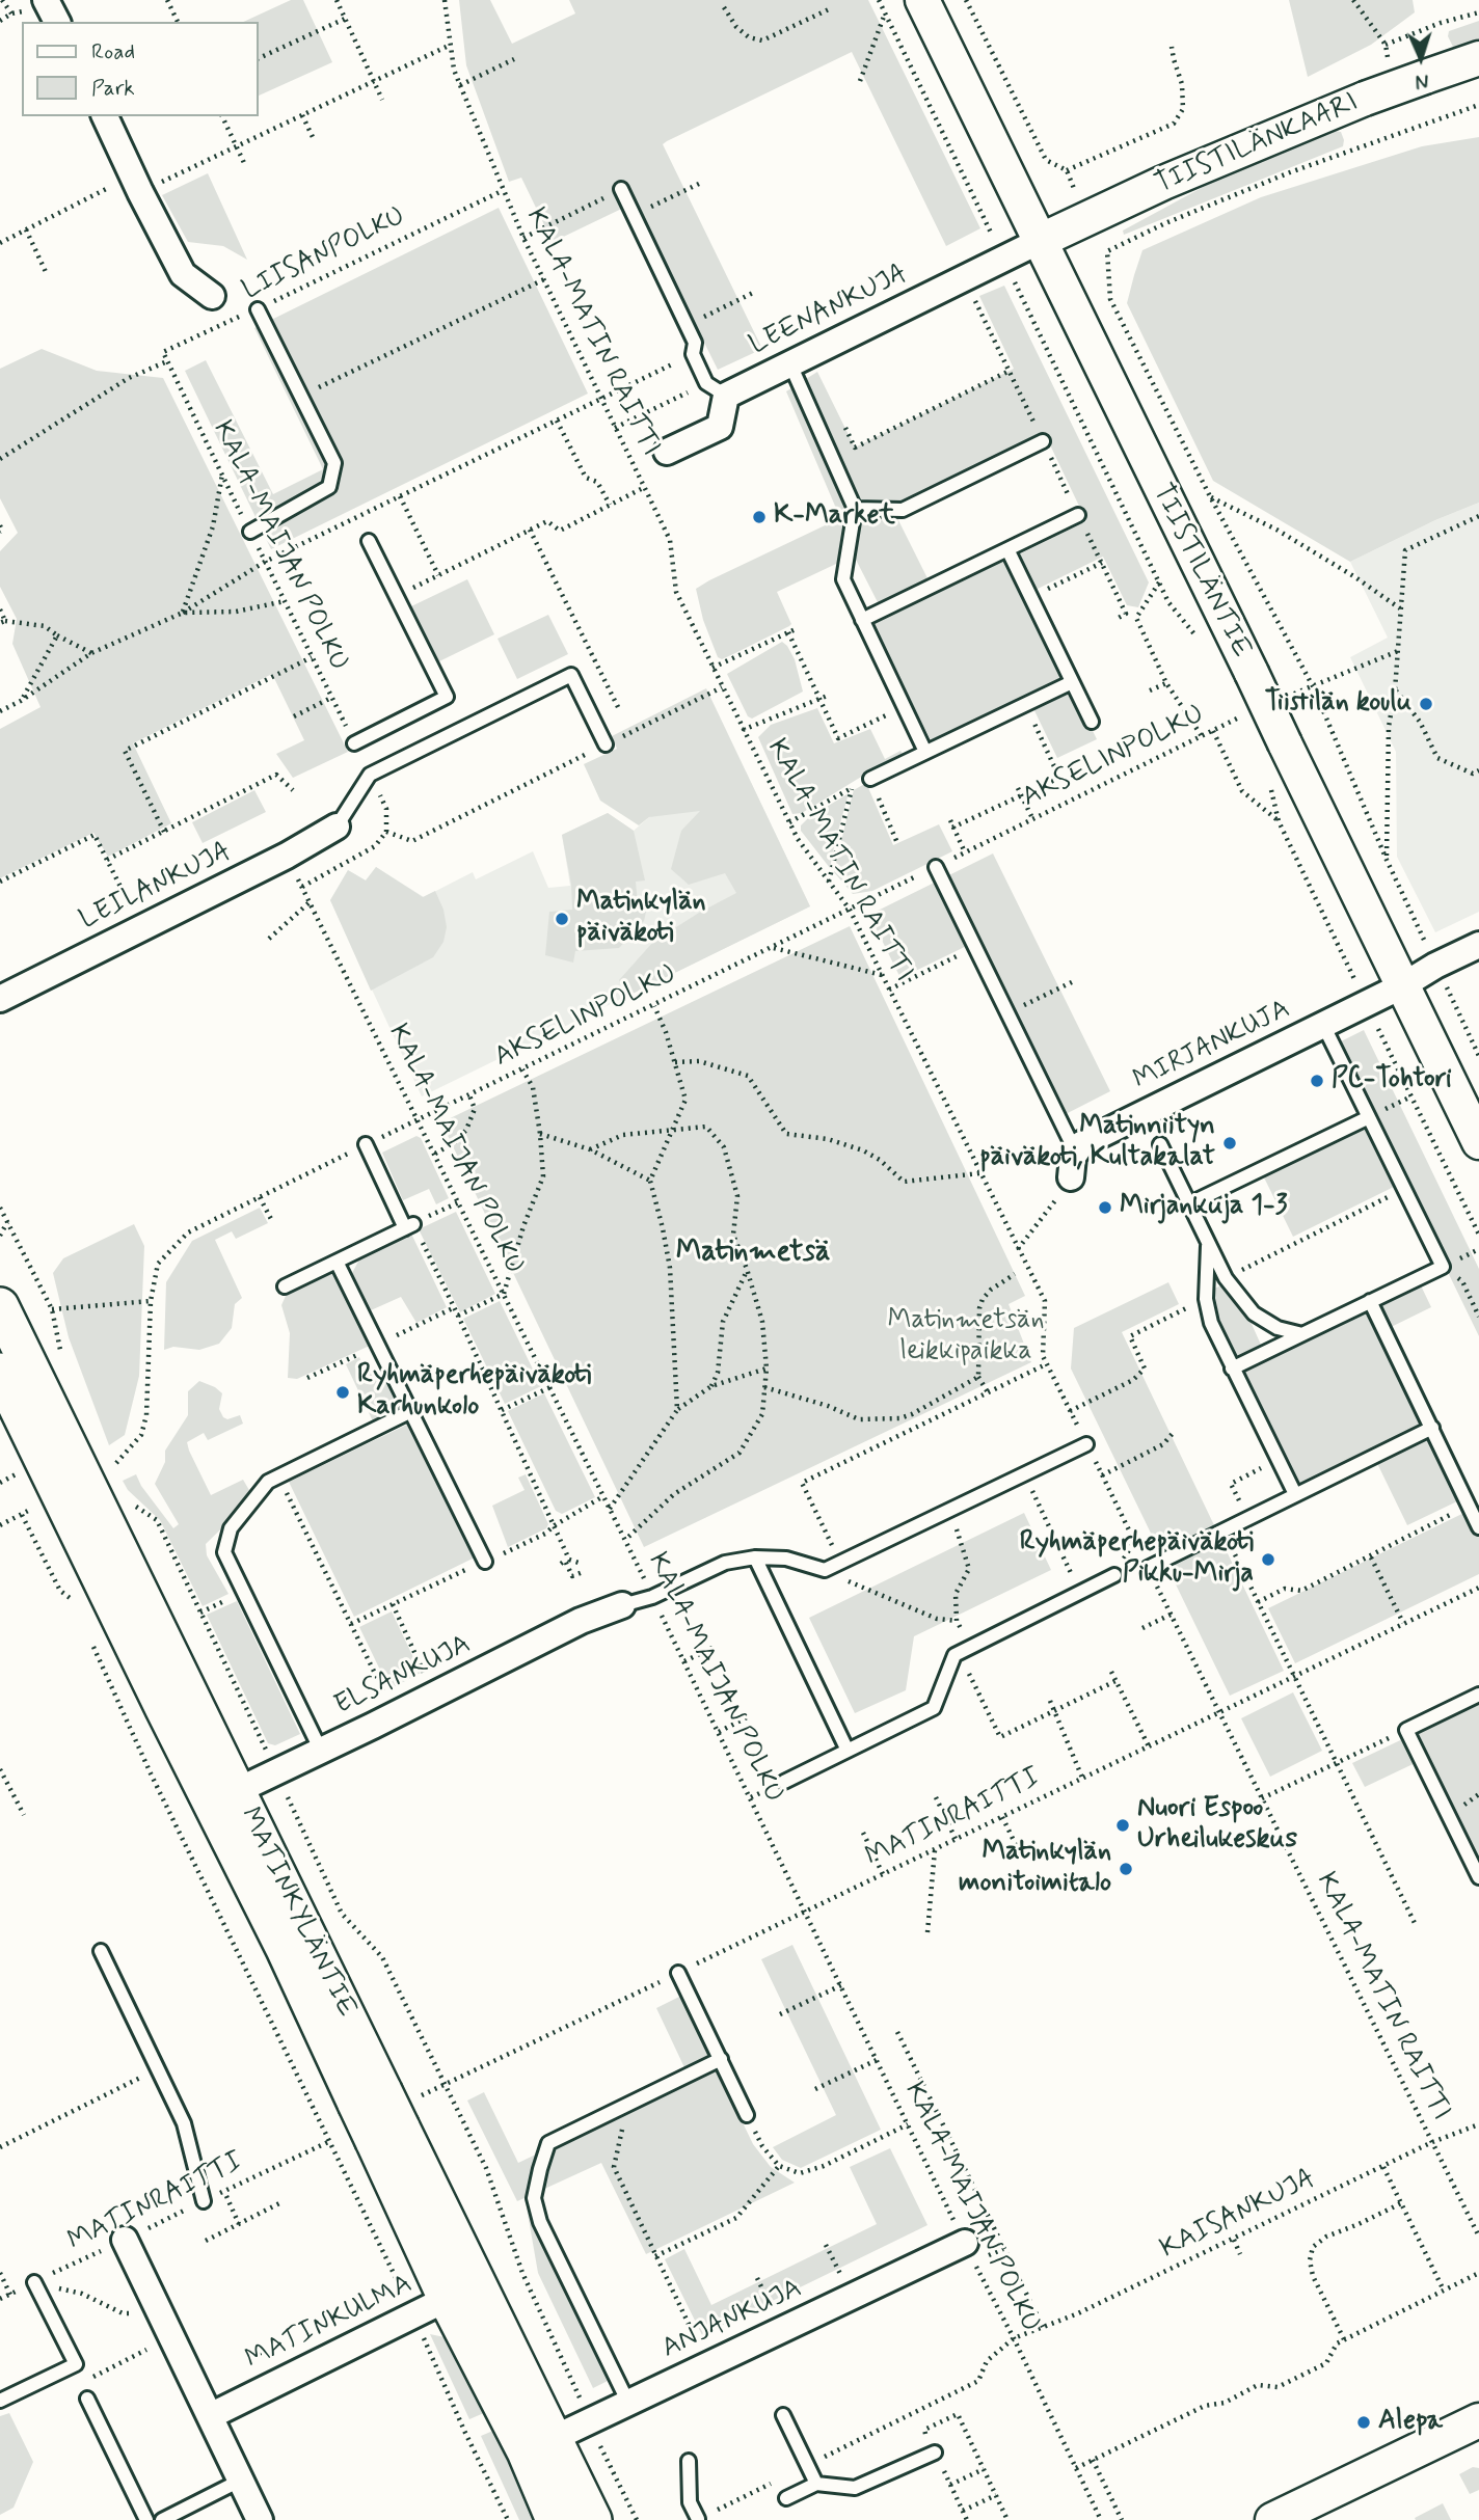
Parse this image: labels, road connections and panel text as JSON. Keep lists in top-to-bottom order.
{
  "streets": {
    "main road": ["MATINKYLÄNTIE"],
    "street": [
      "TIISTILÄNKAARI",
      "LEENANKUJA",
      "TIISTILÄNTIE",
      "LEILANKUJA",
      "MIRJANKUJA",
      "ELSANKUJA",
      "ANJANKUJA",
      "MATINKULMA"
    ],
    "path": [
      "LIISANPOLKU",
      "KALA-MATIN RAITTI",
      "KALA-MAIJAN POLKU",
      "AKSELINPOLKU",
      "MATINRAITTI",
      "KAISANKUJA"
    ]
  },
  "crossings": [
    ["TIISTILÄNKAARI", "LEENANKUJA"],
    ["TIISTILÄNKAARI", "TIISTILÄNTIE"],
    ["LIISANPOLKU", "KALA-MATIN RAITTI"],
    ["LIISANPOLKU", "KALA-MAIJAN POLKU"],
    ["LEENANKUJA", "TIISTILÄNTIE"],
    ["KALA-MATIN RAITTI", "AKSELINPOLKU"],
    ["KALA-MATIN RAITTI", "MATINRAITTI"],
    ["KALA-MATIN RAITTI", "KAISANKUJA"],
    ["KALA-MAIJAN POLKU", "AKSELINPOLKU"],
    ["KALA-MAIJAN POLKU", "LEILANKUJA"],
    ["KALA-MAIJAN POLKU", "MATINRAITTI"],
    ["KALA-MAIJAN POLKU", "KAISANKUJA"],
    ["KALA-MAIJAN POLKU", "ANJANKUJA"],
    ["TIISTILÄNTIE", "MIRJANKUJA"],
    ["ELSANKUJA", "MATINKYLÄNTIE"],
    ["MATINRAITTI", "MATINKYLÄNTIE"],
    ["MATINKYLÄNTIE", "ANJANKUJA"],
    ["MATINKYLÄNTIE", "MATINKULMA"]
  ],
  "districts": ["Matinmetsä"],
  "parks": ["Matinmetsän leikkipaikka"],
  "places": [
    "K-Market",
    "Tiistilän koulu",
    "Matinkylän päiväkoti",
    "PC-Tohtori",
    "Matinniityn päiväkoti, Kultakalat",
    "Mirjankuja 1-3",
    "Ryhmäperhepäiväkoti Karhunkolo",
    "Ryhmäperhepäiväkoti Pikku-Mirja",
    "Nuori Espoo Urheilukeskus",
    "Matinkylän monitoimitalo",
    "Alepa"
  ],
  "legend": ["Road", "Park"],
  "north": "bottom"
}
